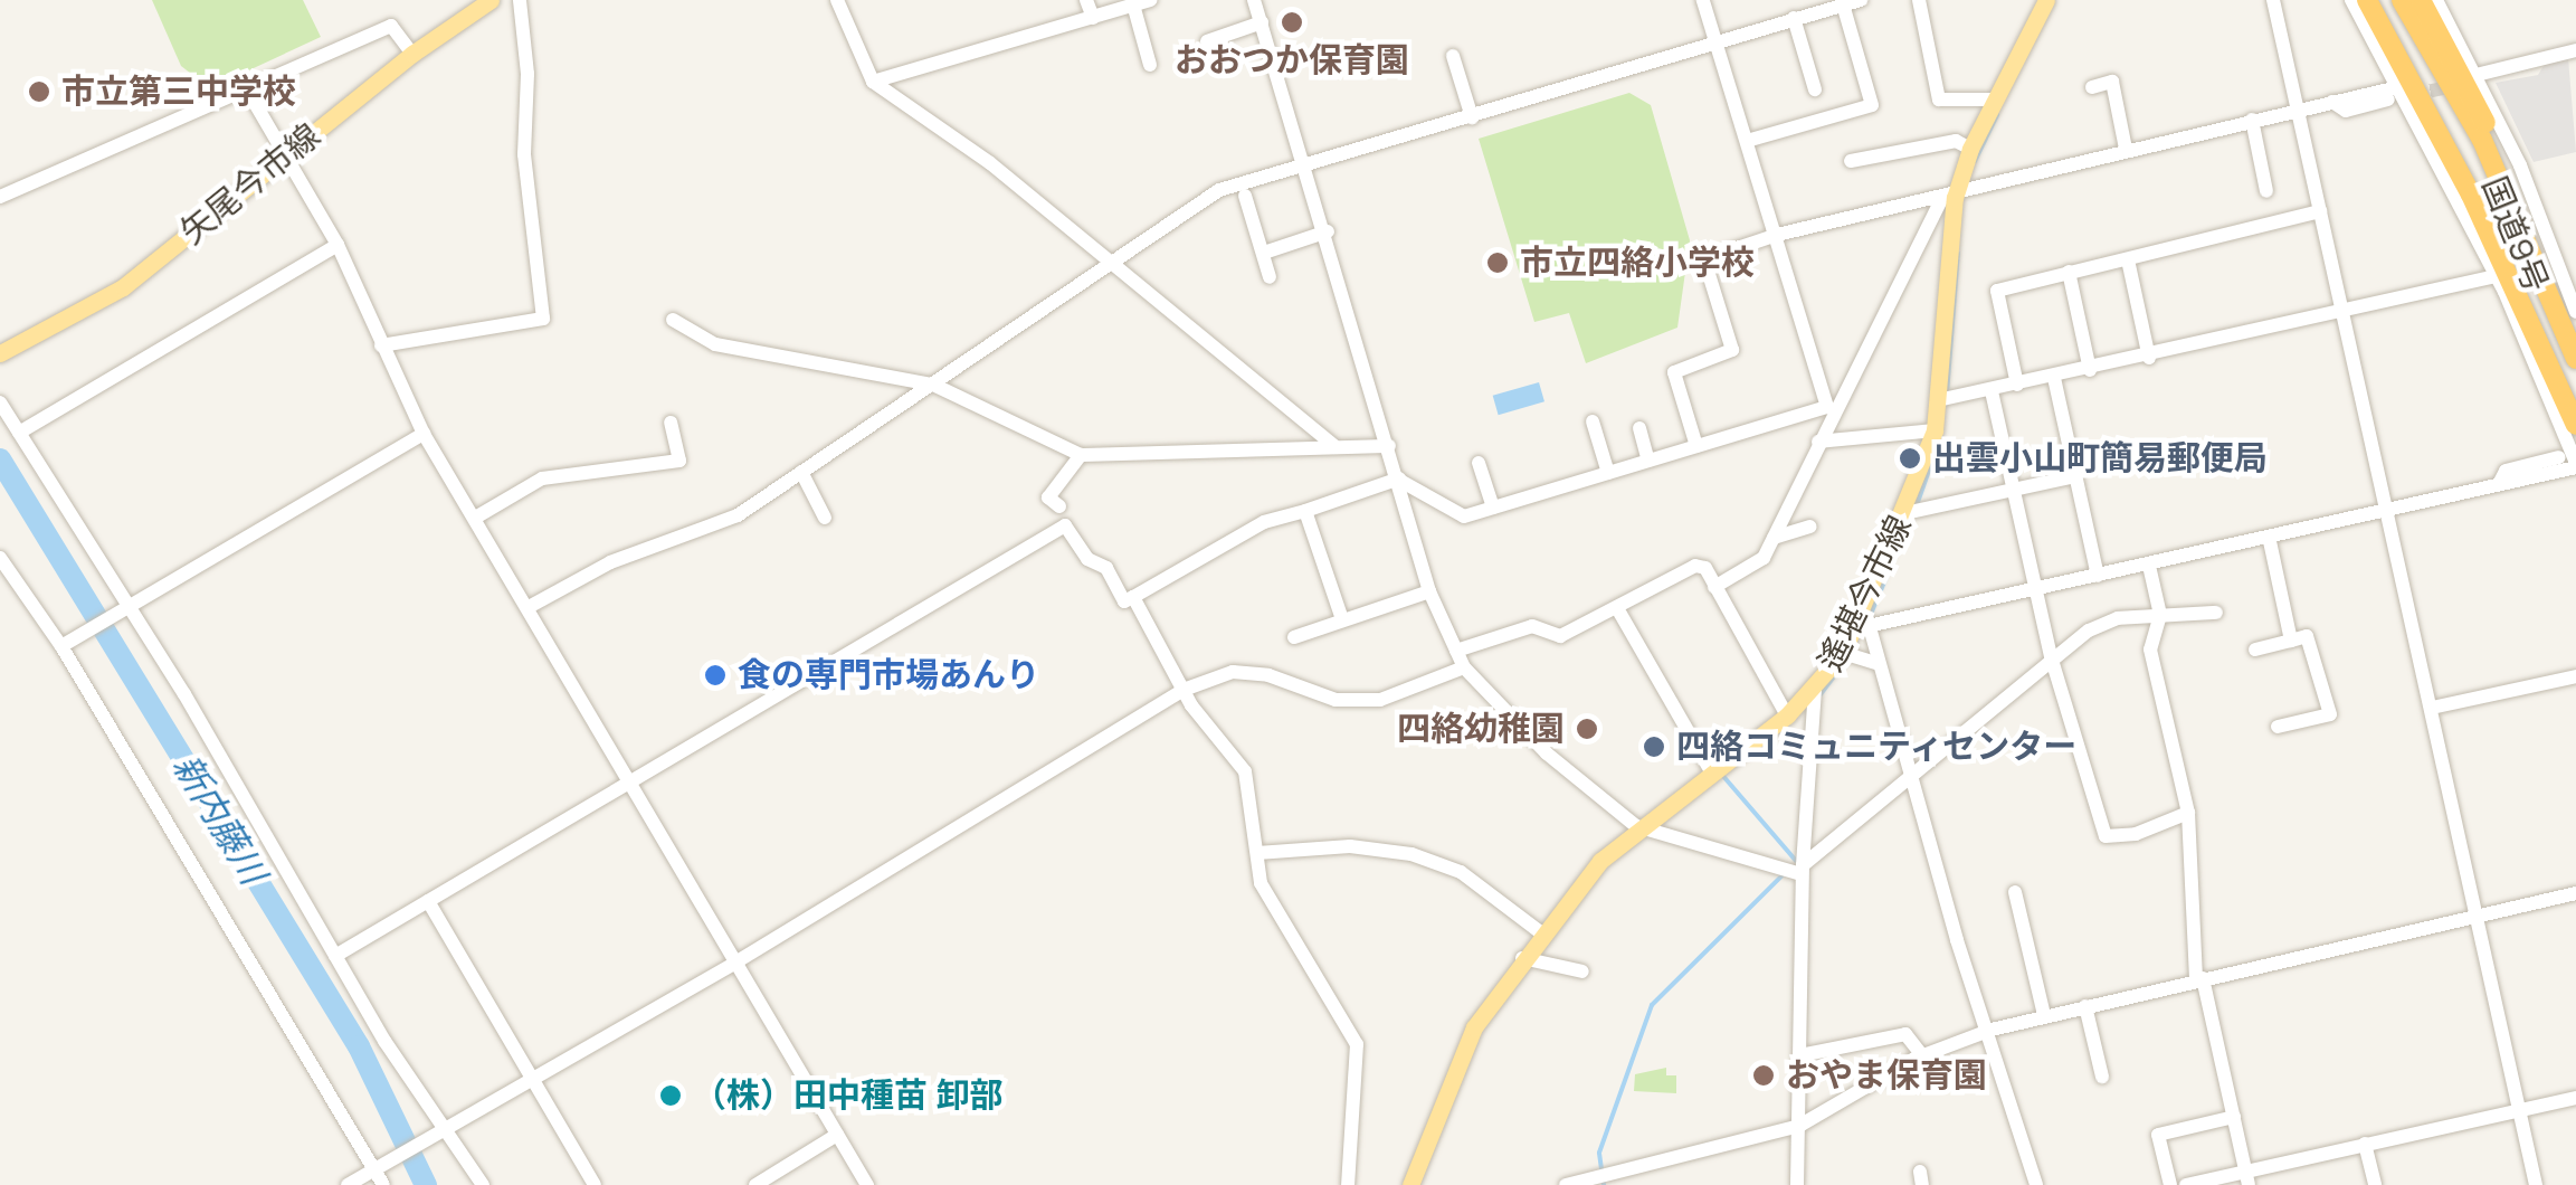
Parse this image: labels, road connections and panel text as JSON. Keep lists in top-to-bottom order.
{
  "streets": {
    "highway": ["国道9号"],
    "main road": ["矢尾今市線", "遙堪今市線"]
  },
  "water": ["新内藤川"],
  "places": [
    "おおつか保育園",
    "市立第三中学校",
    "市立四絡小学校",
    "出雲小山町簡易郵便局",
    "食の専門市場あんり",
    "四絡幼稚園",
    "四絡コミュニティセンター",
    "おやま保育園",
    "（株）田中種苗 卸部"
  ]
}
